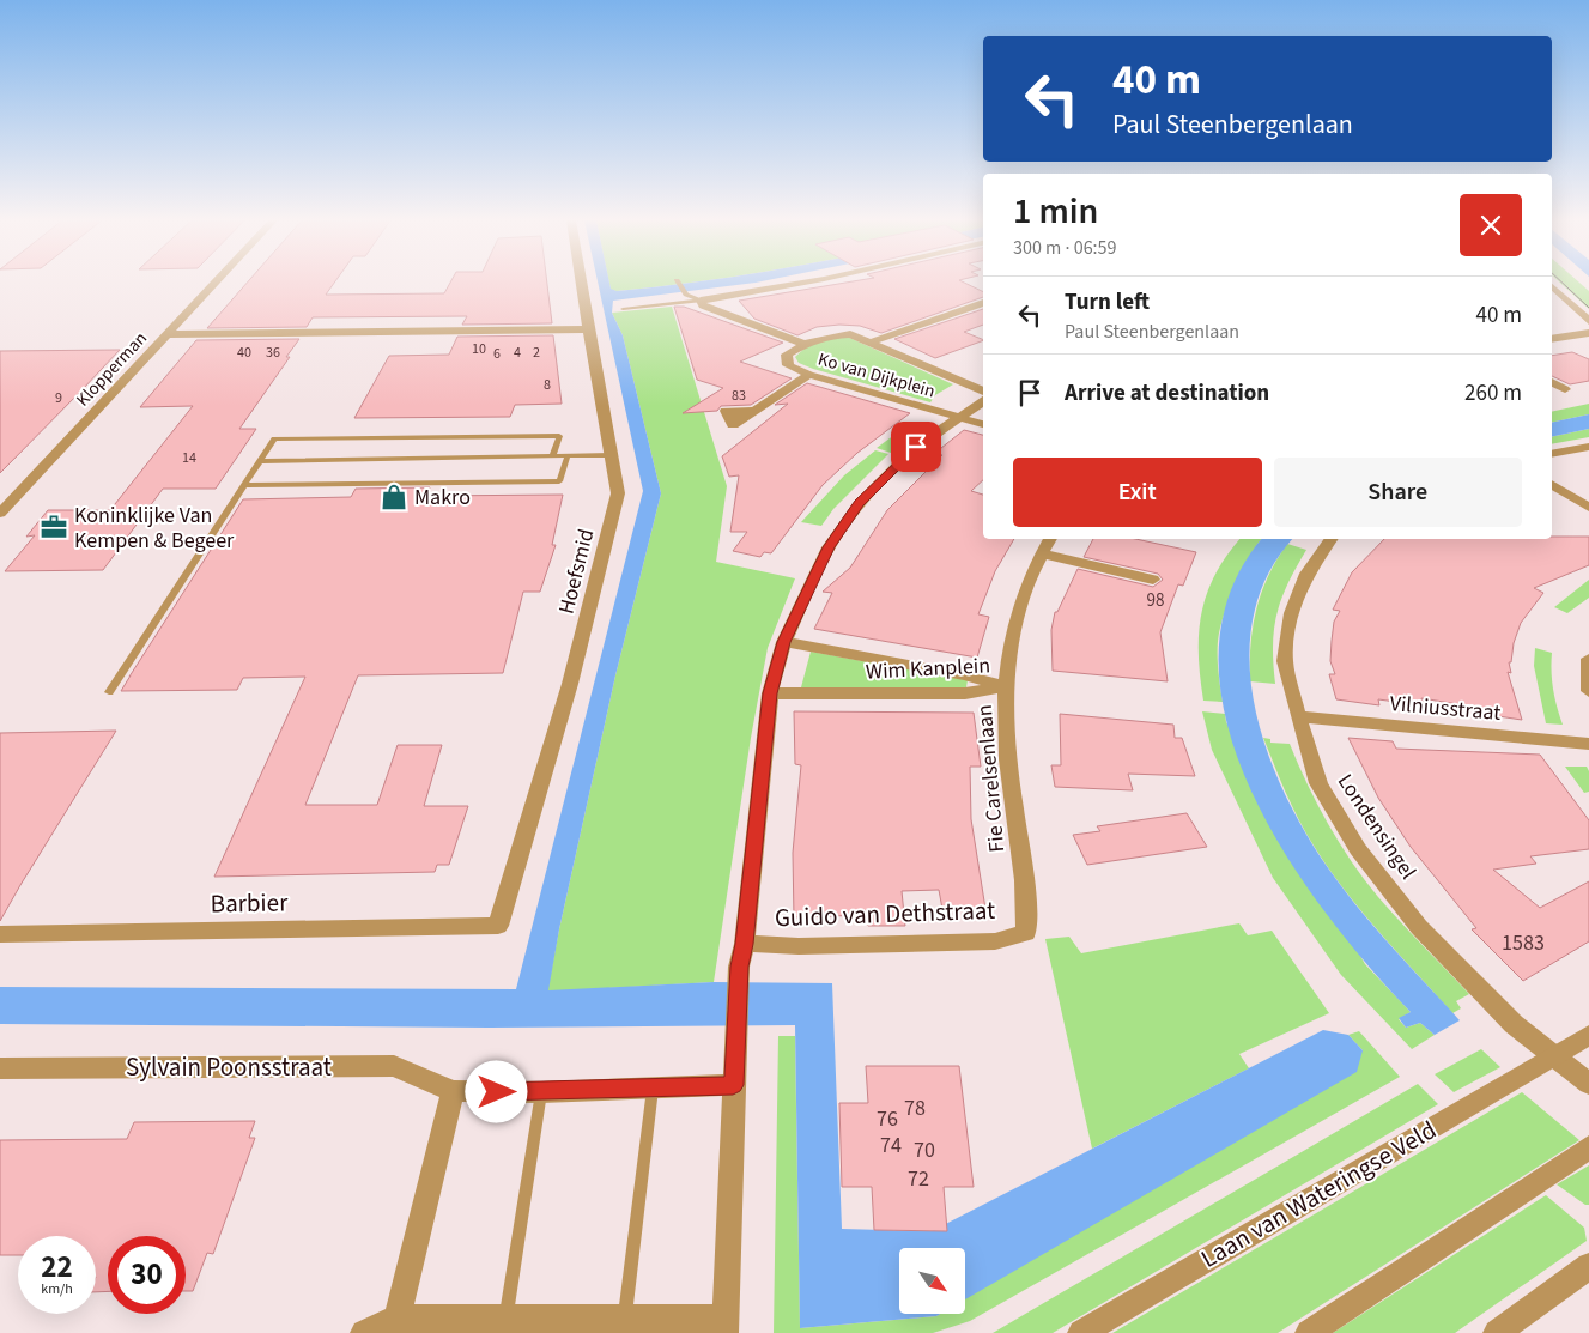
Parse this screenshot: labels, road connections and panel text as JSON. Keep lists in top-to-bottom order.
{
  "streets": {
    "street": [
      "Klopperman",
      "Ko van Dijkplein",
      "Hoefsmid",
      "Wim Kanplein",
      "Vilniusstraat",
      "Fie Carelsenlaan",
      "Londensingel",
      "Barbier",
      "Guido van Dethstraat",
      "Sylvain Poonsstraat",
      "Laan van Wateringse Veld"
    ]
  },
  "crossings": [
    ["Hoefsmid", "Barbier"],
    ["Wim Kanplein", "Fie Carelsenlaan"],
    ["Vilniusstraat", "Londensingel"],
    ["Fie Carelsenlaan", "Guido van Dethstraat"],
    ["Londensingel", "Laan van Wateringse Veld"]
  ],
  "places": {
    "shop": ["Makro"],
    "office": ["Koninklijke Van Kempen & Begeer"]
  },
  "house_numbers": [
    "10",
    "40",
    "36",
    "4",
    "2",
    "6",
    "8",
    "83",
    "9",
    "14",
    "98",
    "1583",
    "78",
    "76",
    "74",
    "70",
    "72"
  ],
  "north": "bottom right",
  "page": {
    "turn": ["40 m", "Paul Steenbergenlaan"],
    "heading": ["1 min", "300 m · 06:59"],
    "list": [
      {
        "name": "Turn left",
        "note": "Paul Steenbergenlaan",
        "value": "40 m"
      },
      {
        "name": "Arrive at destination",
        "value": "260 m"
      }
    ],
    "buttons": ["Exit", "Share"],
    "speed": "22 km/h",
    "limit": "30"
  }
}
